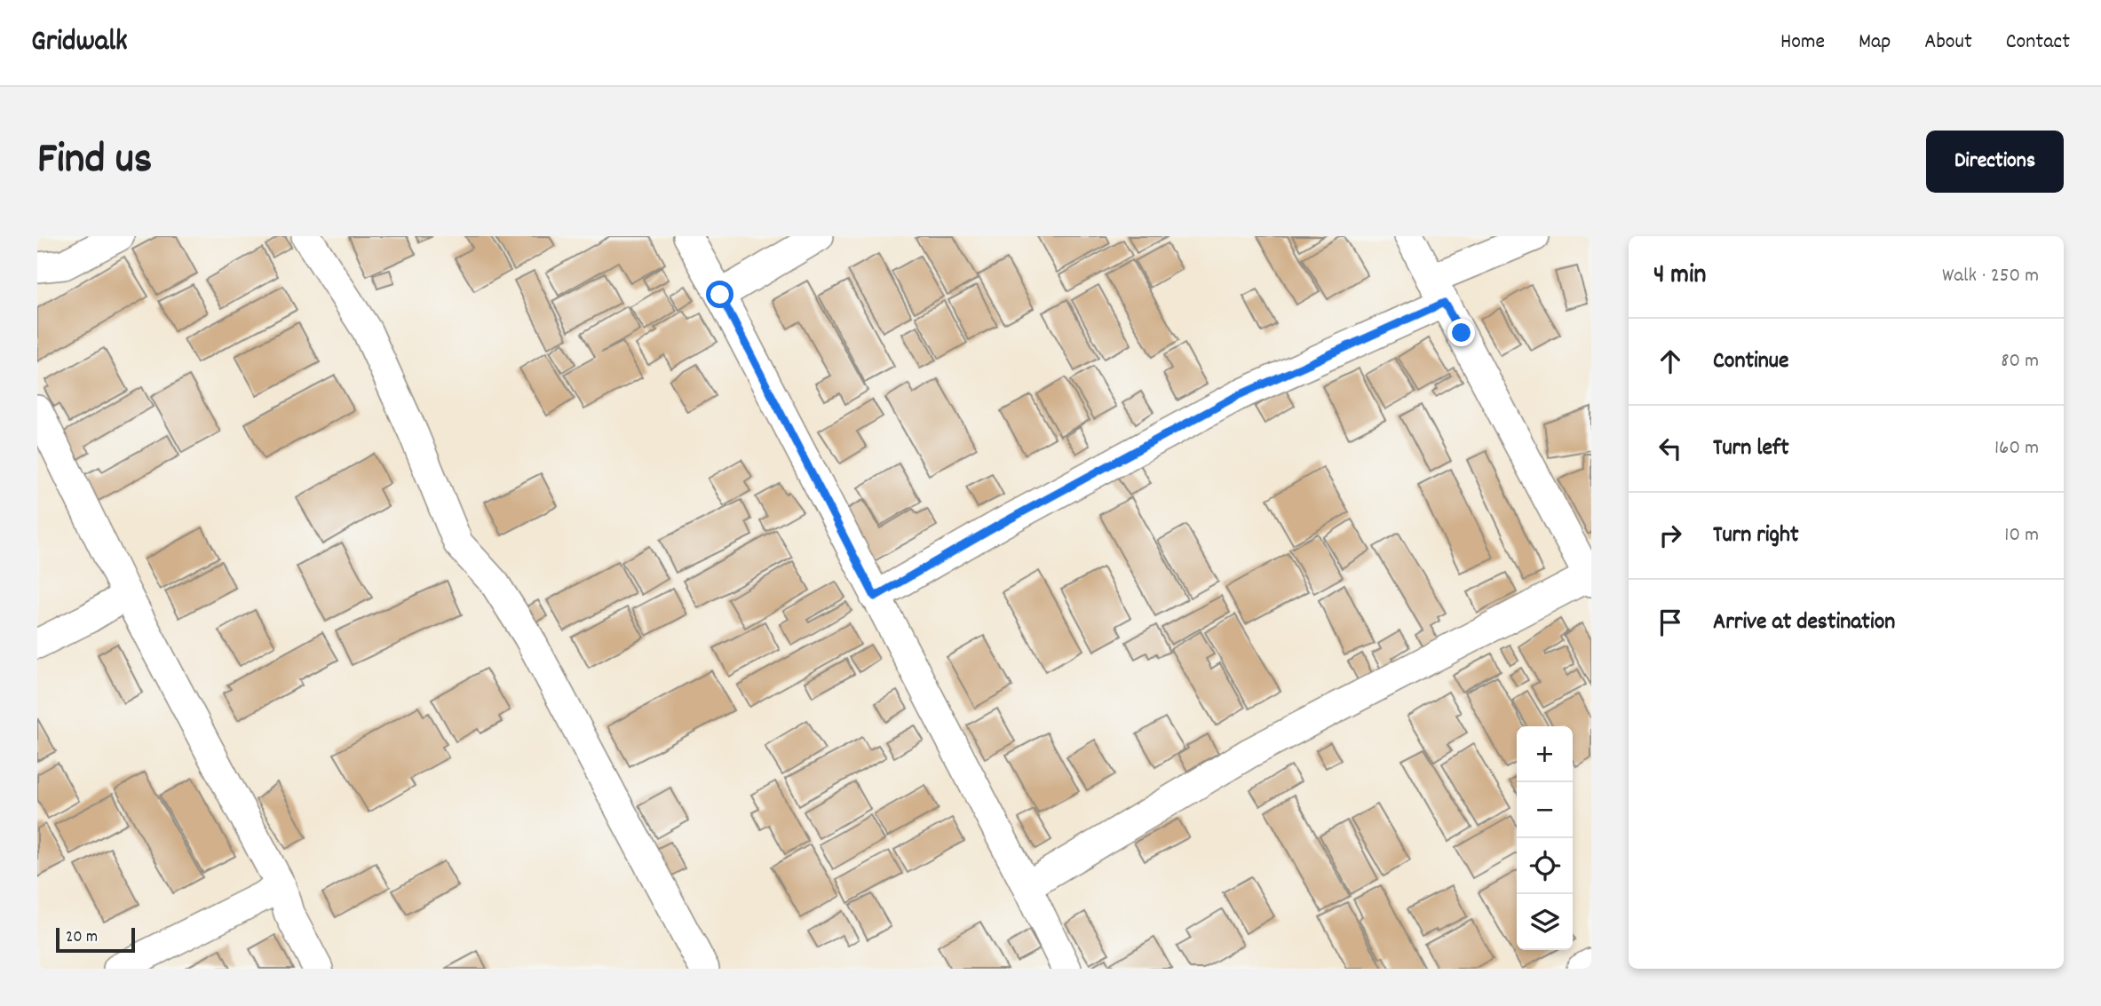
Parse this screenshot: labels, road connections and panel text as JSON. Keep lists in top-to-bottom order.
{
  "scale_bar": "20 m",
  "page": {
    "header": "Gridwalk",
    "nav": [
      "Home",
      "Map",
      "About",
      "Contact"
    ],
    "title": "Find us",
    "buttons": "Directions",
    "heading": ["4 min", "Walk · 250 m"],
    "list": [
      ["Continue", "80 m"],
      ["Turn left", "160 m"],
      ["Turn right", "10 m"],
      "Arrive at destination"
    ],
    "map_buttons": ["+", "−"],
    "scale": "20 m"
  }
}
